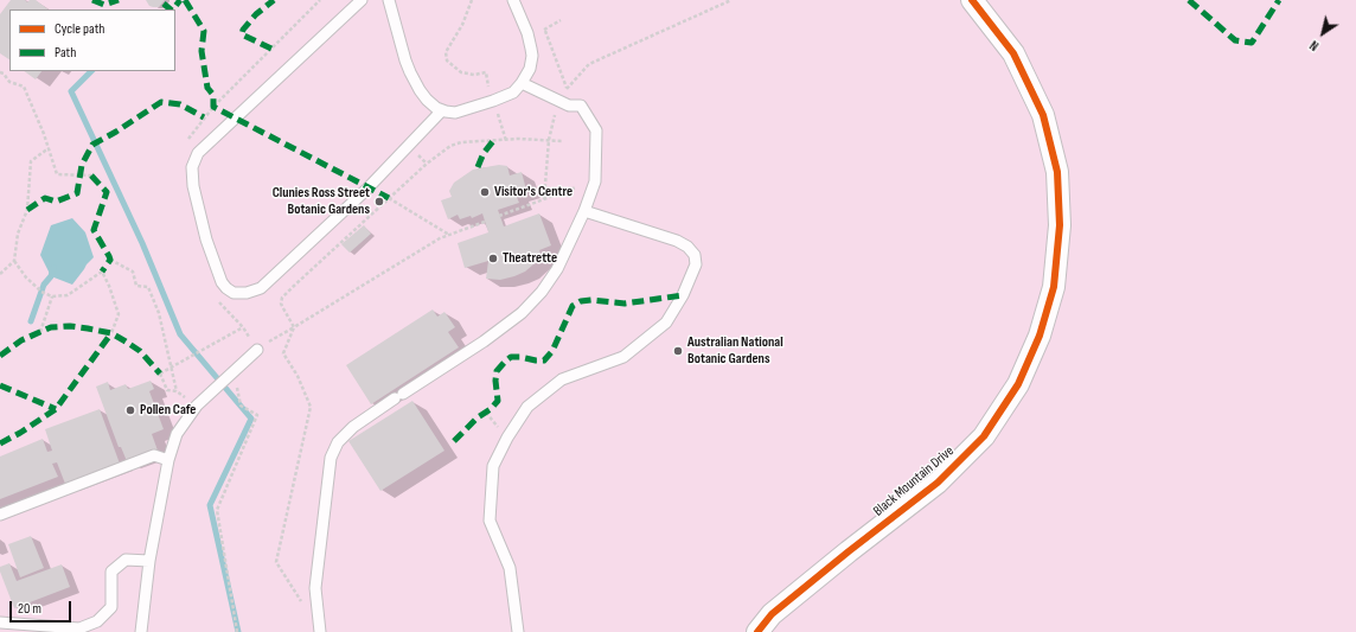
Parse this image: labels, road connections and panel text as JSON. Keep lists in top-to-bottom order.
{
  "streets": {
    "street": ["Black Mountain Drive"]
  },
  "places": [
    "Visitor's Centre",
    "Clunies Ross Street Botanic Gardens",
    "Theatrette",
    "Australian National Botanic Gardens",
    "Pollen Cafe"
  ],
  "legend": ["Cycle path", "Path"],
  "scale_bar": "20 m",
  "north": "bottom left"
}
